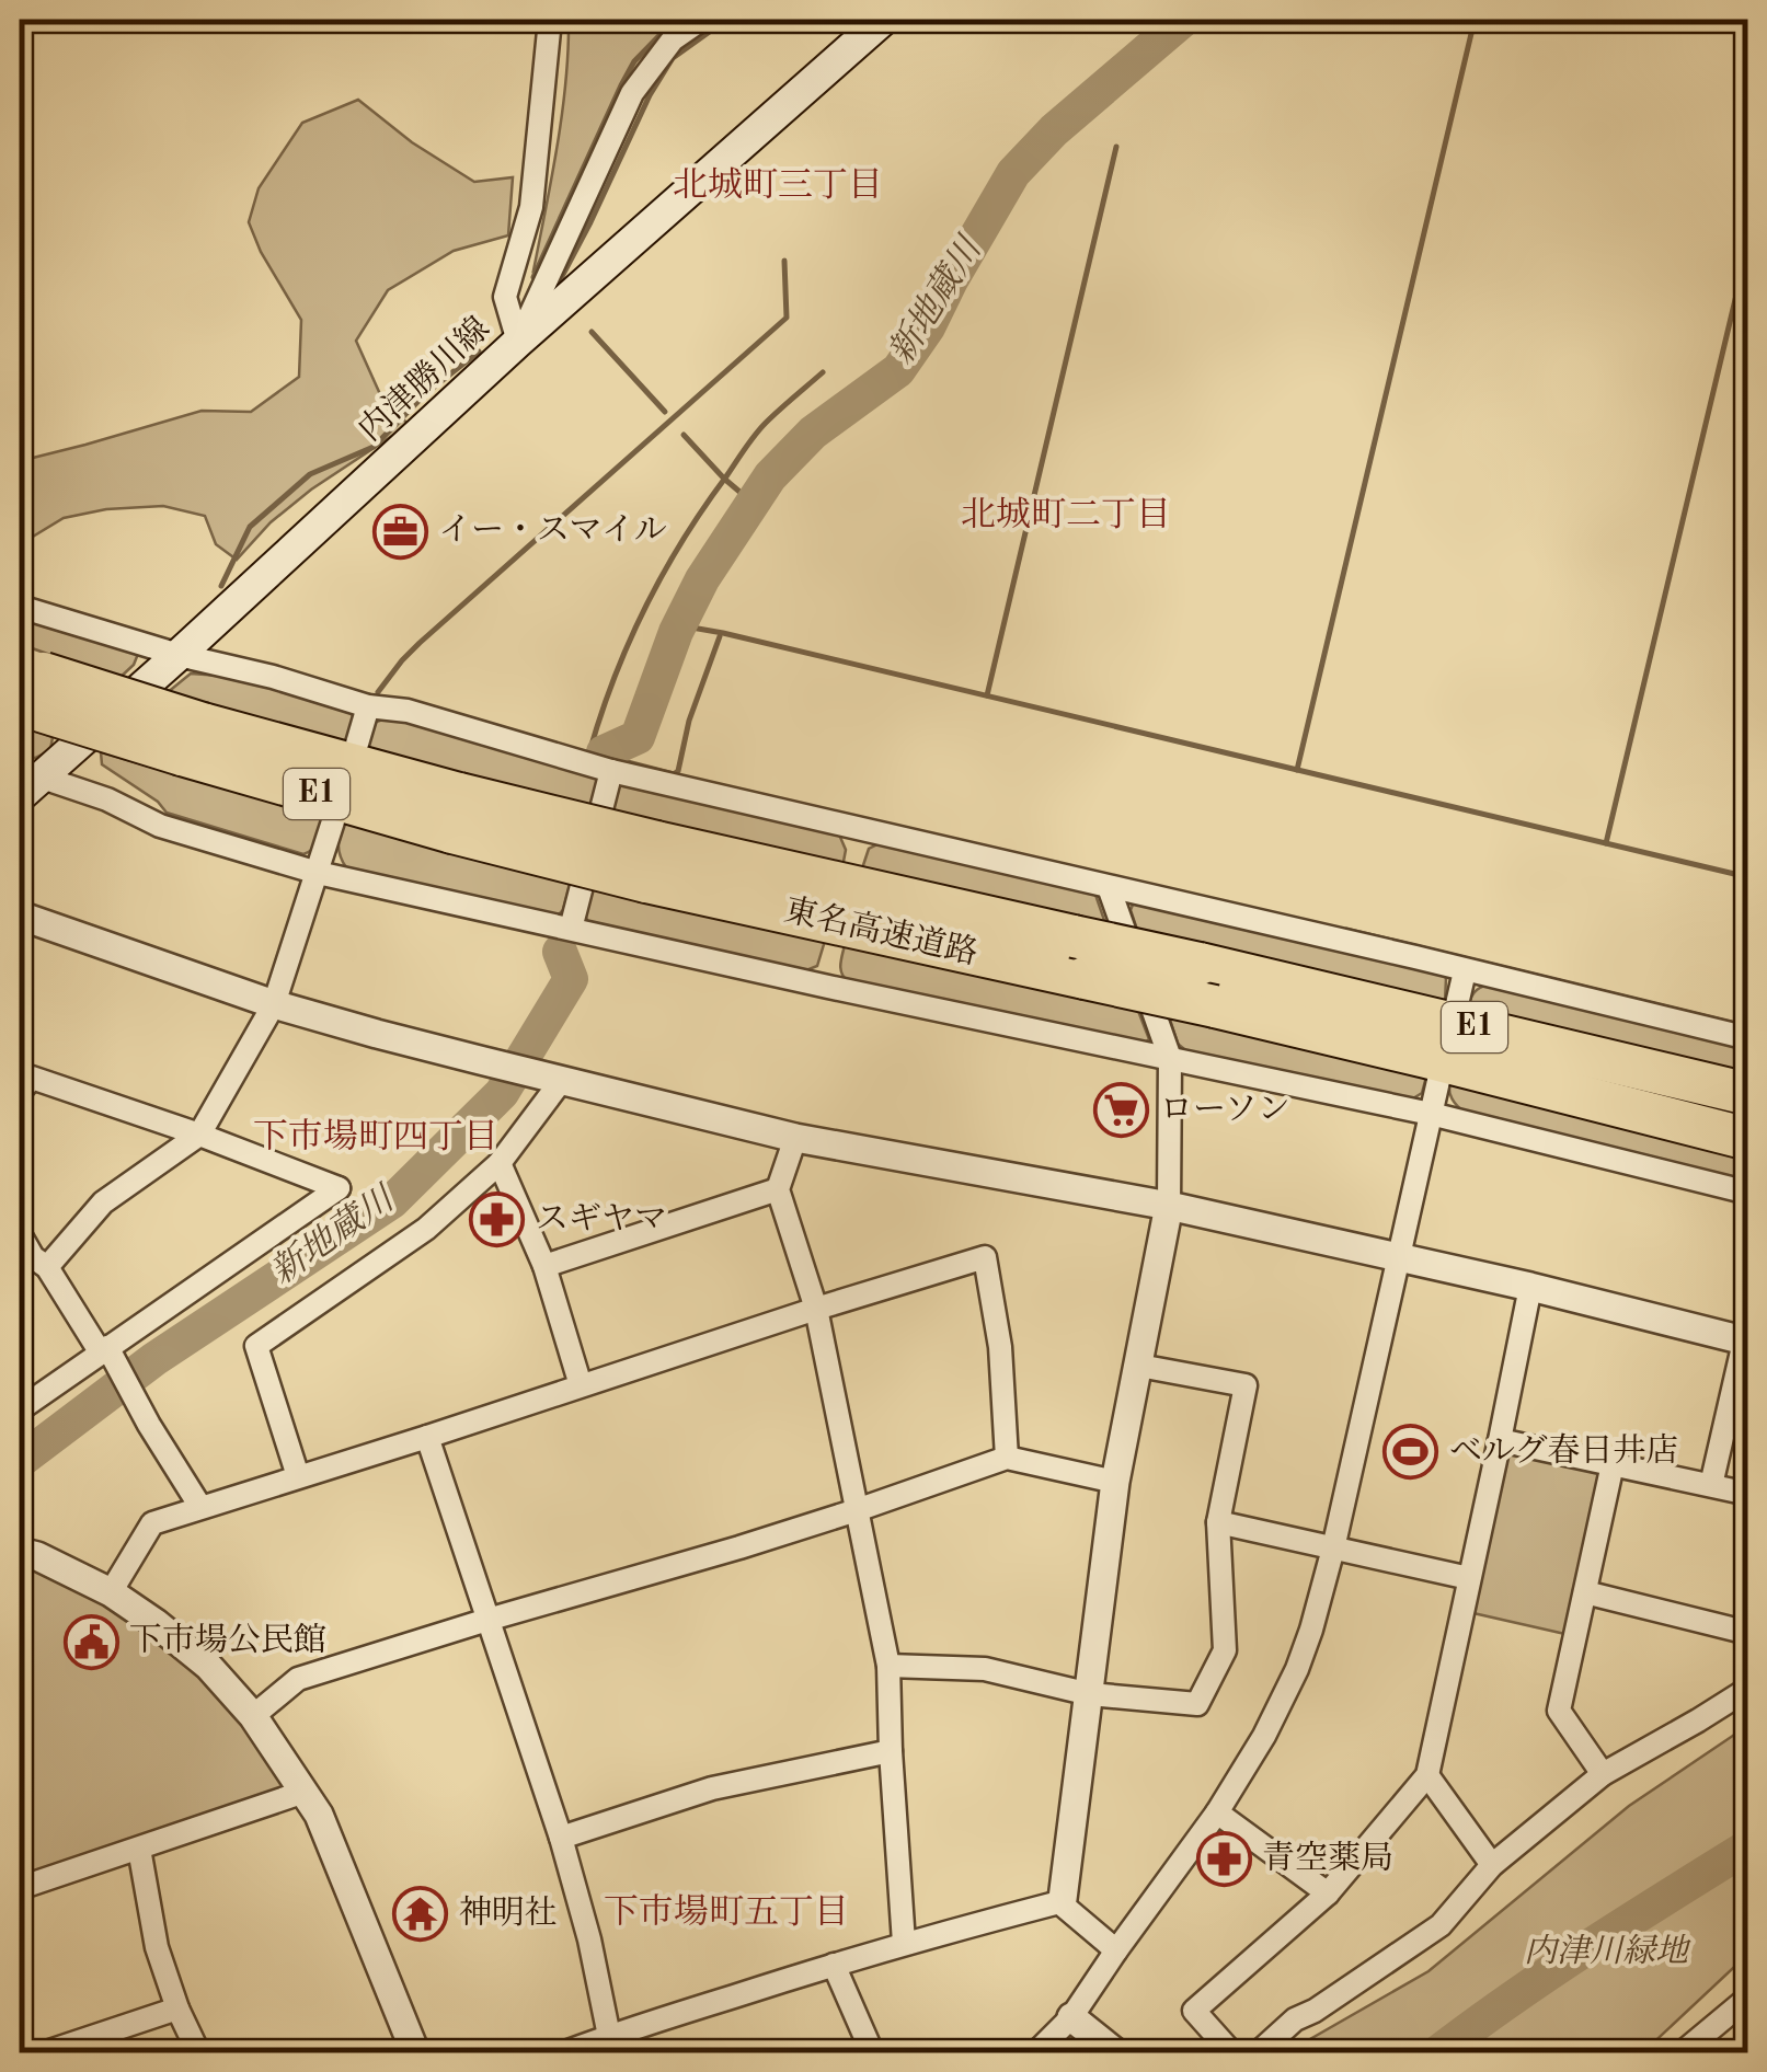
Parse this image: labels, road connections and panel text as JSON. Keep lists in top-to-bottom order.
{
  "streets": {
    "highway": ["E1", "東名高速道路"],
    "main road": ["内津勝川線"]
  },
  "districts": [
    "北城町三丁目",
    "北城町二丁目",
    "下市場町四丁目",
    "下市場町五丁目"
  ],
  "water": ["新地蔵川"],
  "parks": ["内津川緑地"],
  "places": {
    "office": ["イー・スマイル"],
    "supermarket": ["ローソン"],
    "pharmacy": ["スギヤマ", "青空薬局"],
    "sports": ["ベルグ春日井店"],
    "public building": ["下市場公民館"],
    "temple": ["神明社"]
  }
}
